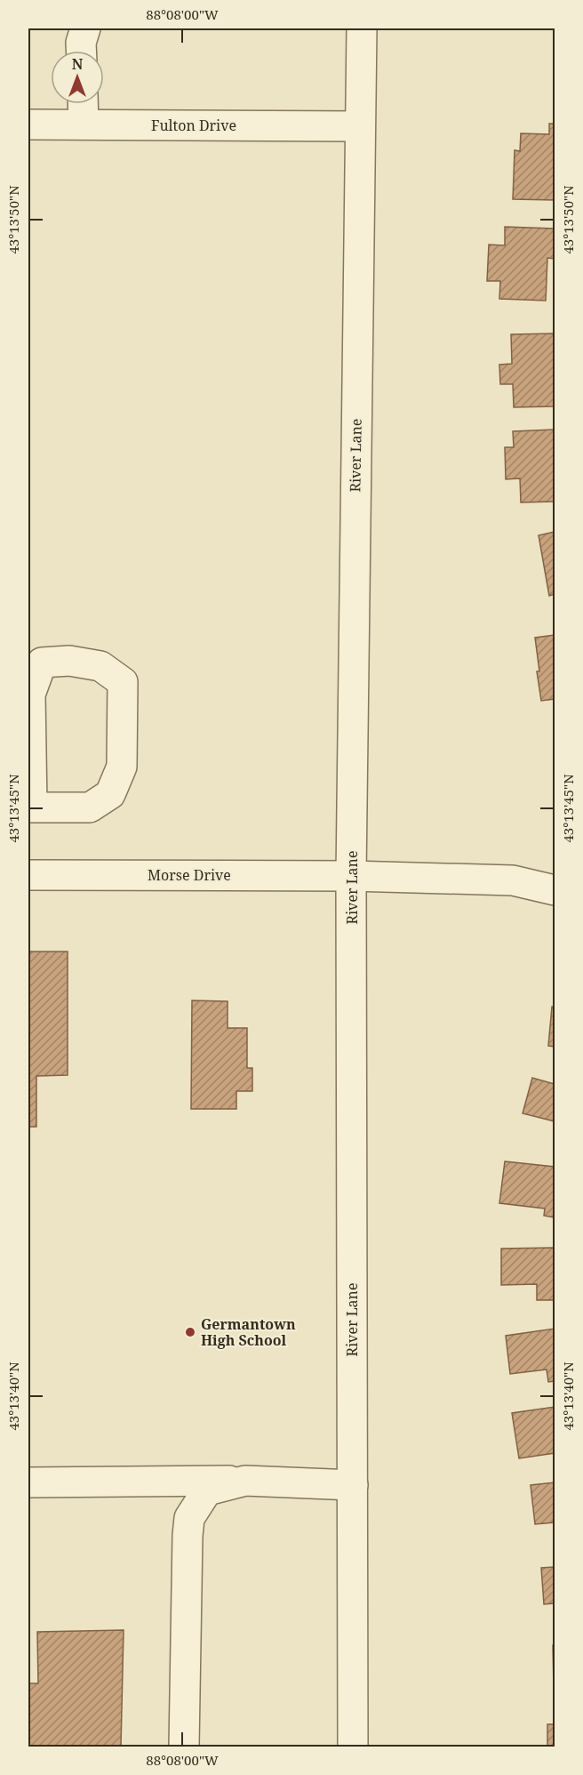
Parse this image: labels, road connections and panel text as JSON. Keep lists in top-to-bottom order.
{
  "streets": {
    "street": ["Fulton Drive", "River Lane", "Morse Drive"]
  },
  "crossings": [
    ["Fulton Drive", "River Lane"],
    ["River Lane", "Morse Drive"]
  ],
  "places": ["Germantown High School"],
  "north": "top",
  "coordinates": [
    "88°08'00\"W",
    "43°13'50\"N",
    "43°13'45\"N",
    "43°13'40\"N"
  ]
}
